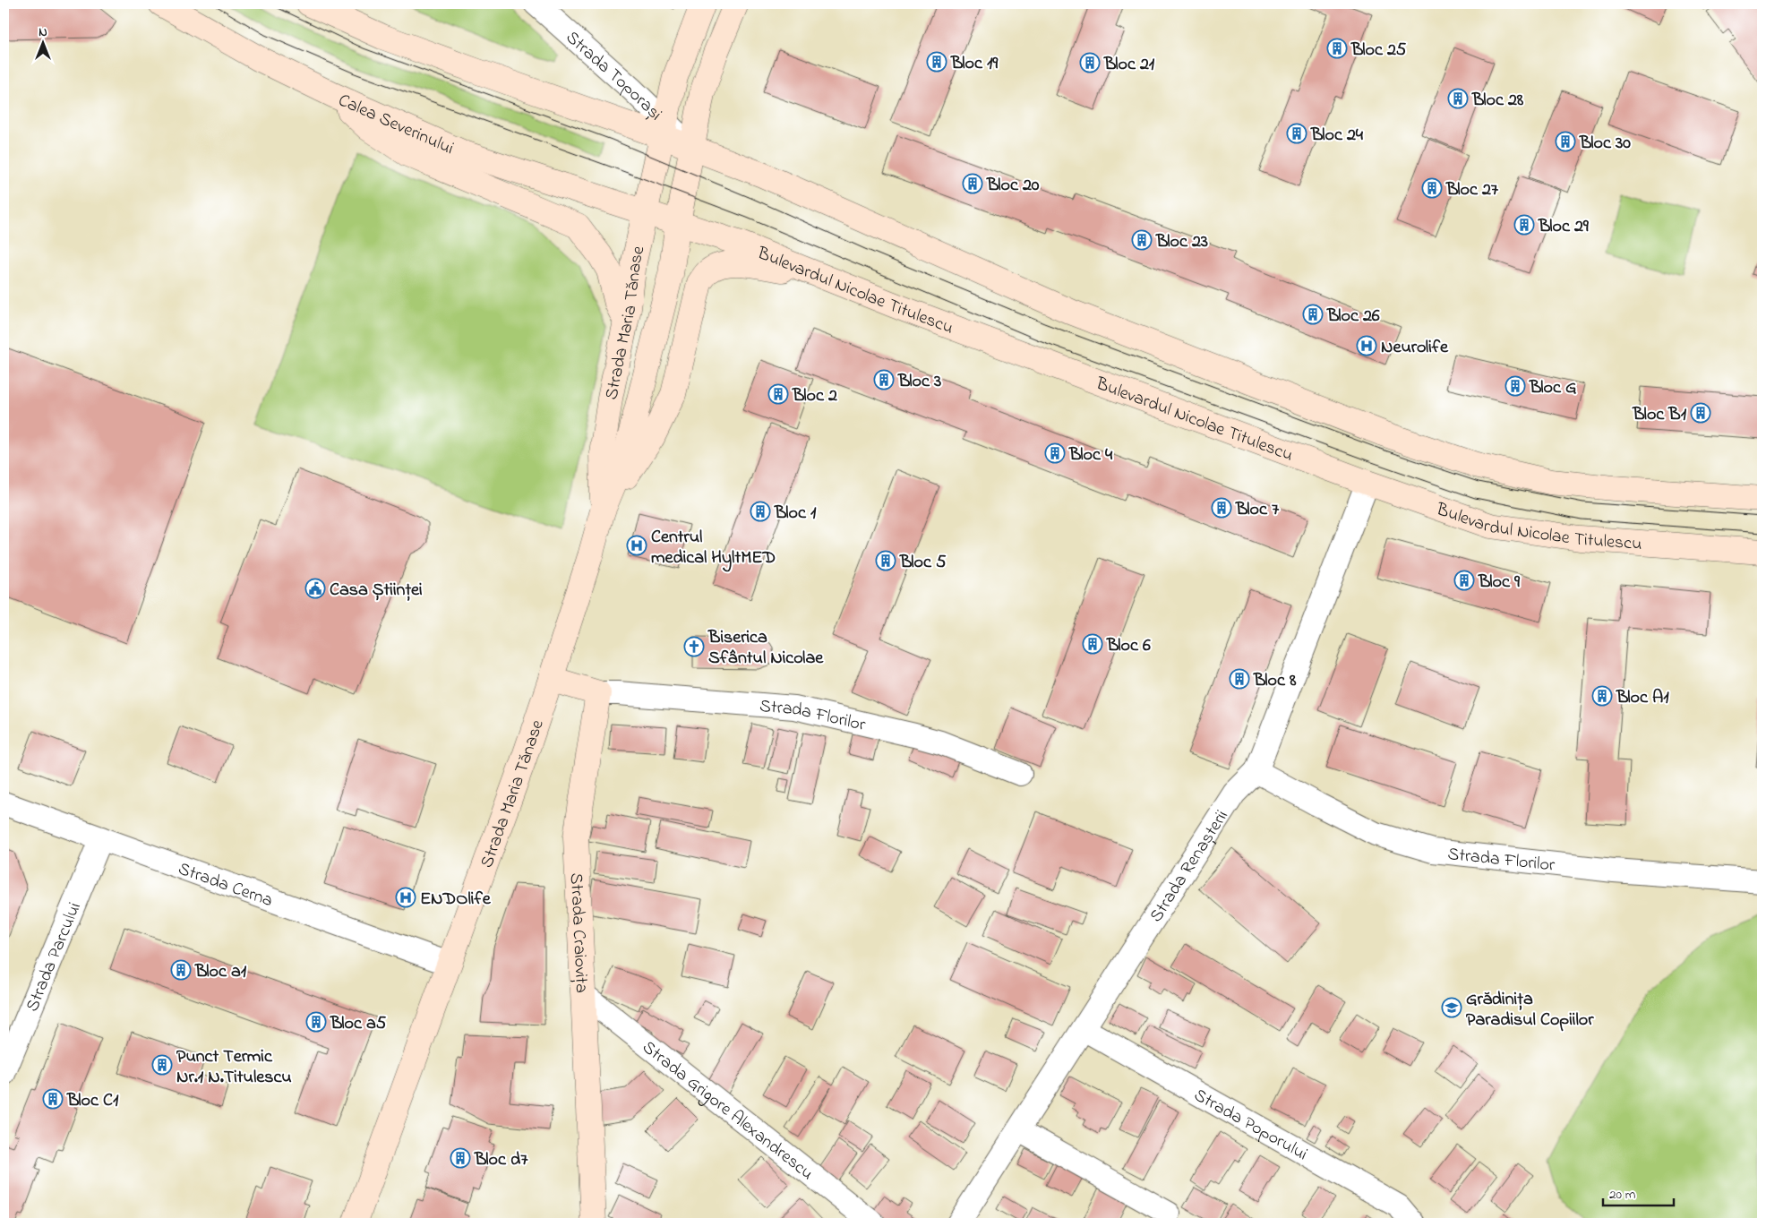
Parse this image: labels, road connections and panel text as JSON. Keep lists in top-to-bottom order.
{
  "streets": {
    "main road": [
      "Calea Severinului",
      "Bulevardul Nicolae Titulescu",
      "Strada Maria Tănase",
      "Strada Craiovița"
    ],
    "street": [
      "Strada Toporași",
      "Strada Florilor",
      "Strada Renașterii",
      "Strada Cerna",
      "Strada Parcului",
      "Strada Grigore Alexandrescu",
      "Strada Poporului"
    ]
  },
  "crossings": [
    ["Strada Toporași", "Strada Maria Tănase"],
    ["Calea Severinului", "Bulevardul Nicolae Titulescu"],
    ["Calea Severinului", "Strada Maria Tănase"],
    ["Bulevardul Nicolae Titulescu", "Strada Maria Tănase"],
    ["Bulevardul Nicolae Titulescu", "Strada Renașterii"],
    ["Strada Maria Tănase", "Strada Cerna"],
    ["Strada Florilor", "Strada Renașterii"],
    ["Strada Florilor", "Strada Craiovița"],
    ["Strada Renașterii", "Strada Poporului"],
    ["Strada Cerna", "Strada Parcului"],
    ["Strada Craiovița", "Strada Grigore Alexandrescu"]
  ],
  "places": {
    "building": [
      "Bloc 25",
      "Bloc 19",
      "Bloc 21",
      "Bloc 28",
      "Bloc 24",
      "Bloc 30",
      "Bloc 20",
      "Bloc 27",
      "Bloc 29",
      "Bloc 23",
      "Bloc 26",
      "Bloc 3",
      "Bloc G",
      "Bloc 2",
      "Bloc B1",
      "Bloc 4",
      "Bloc 7",
      "Bloc 1",
      "Bloc 5",
      "Bloc 9",
      "Bloc 6",
      "Bloc 8",
      "Bloc A1",
      "Bloc a1",
      "Bloc a5",
      "Punct Termic Nr.1 N.Titulescu",
      "Bloc C1",
      "Bloc d7"
    ],
    "hospital": ["Neurolife", "Centrul medical HyltMED", "ENDOlife"],
    "public building": ["Casa Științei"],
    "church": ["Biserica Sfântul Nicolae"],
    "school or university": ["Grădinița Paradisul Copiilor"]
  },
  "scale_bar": "20 m",
  "north": "top"
}
